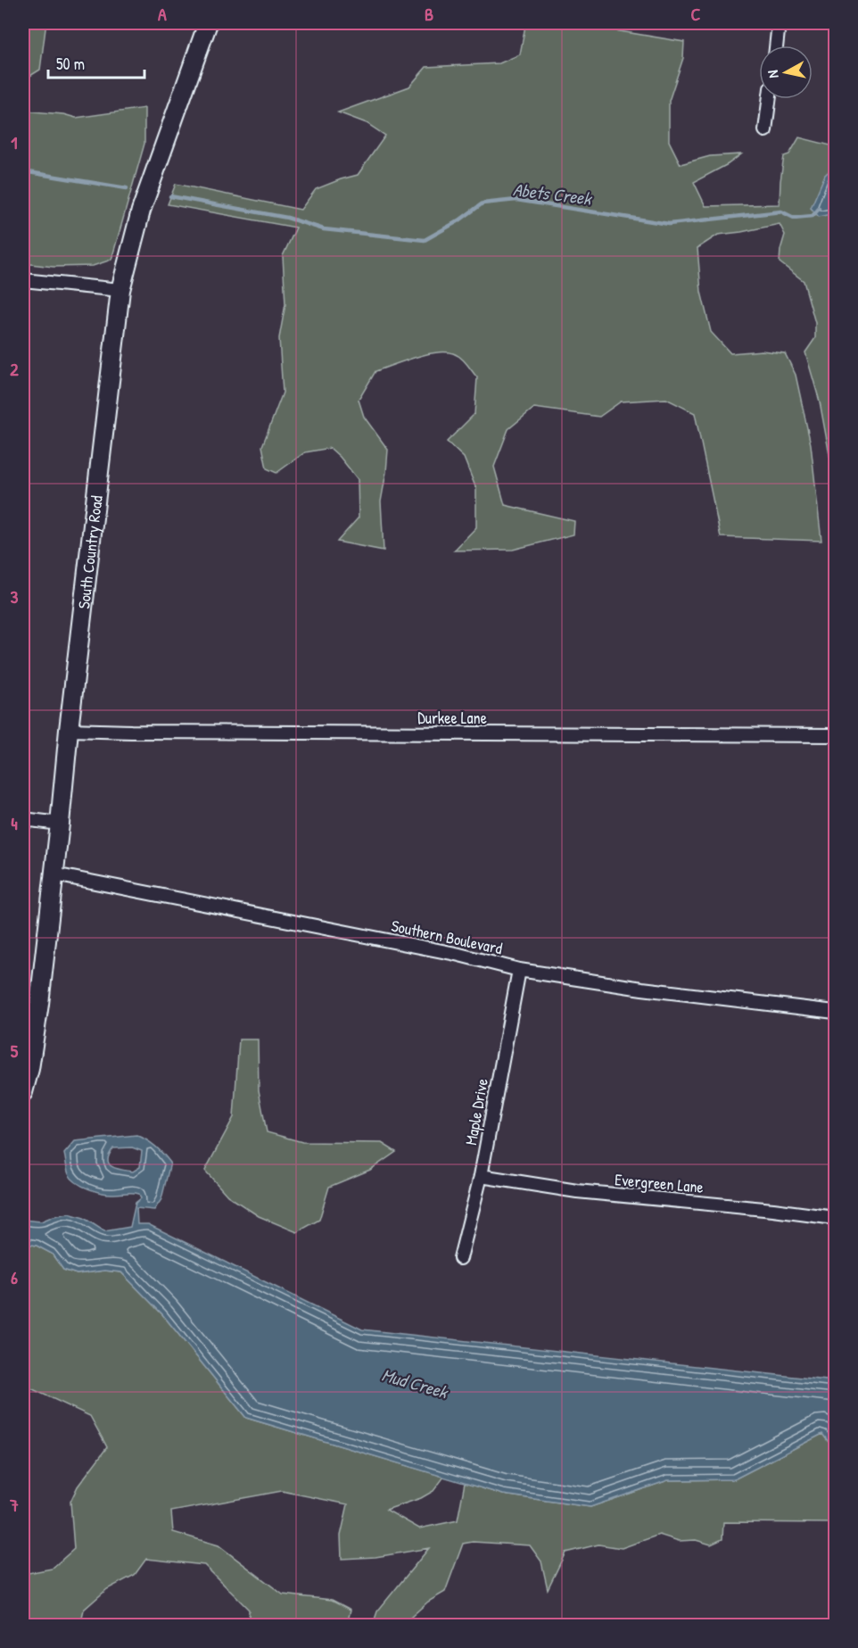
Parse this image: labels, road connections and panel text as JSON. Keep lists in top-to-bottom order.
{
  "streets": {
    "main road": ["South Country Road"],
    "street": [
      "Durkee Lane",
      "Southern Boulevard",
      "Maple Drive",
      "Evergreen Lane"
    ]
  },
  "crossings": [
    ["South Country Road", "Durkee Lane"],
    ["South Country Road", "Southern Boulevard"],
    ["Southern Boulevard", "Maple Drive"],
    ["Maple Drive", "Evergreen Lane"]
  ],
  "water": ["Abets Creek", "Mud Creek"],
  "scale_bar": "50 m",
  "north": "left",
  "grid": {
    "columns": ["A", "B", "C"],
    "rows": [
      "1",
      "2",
      "3",
      "4",
      "5",
      "6",
      "7"
    ]
  }
}
